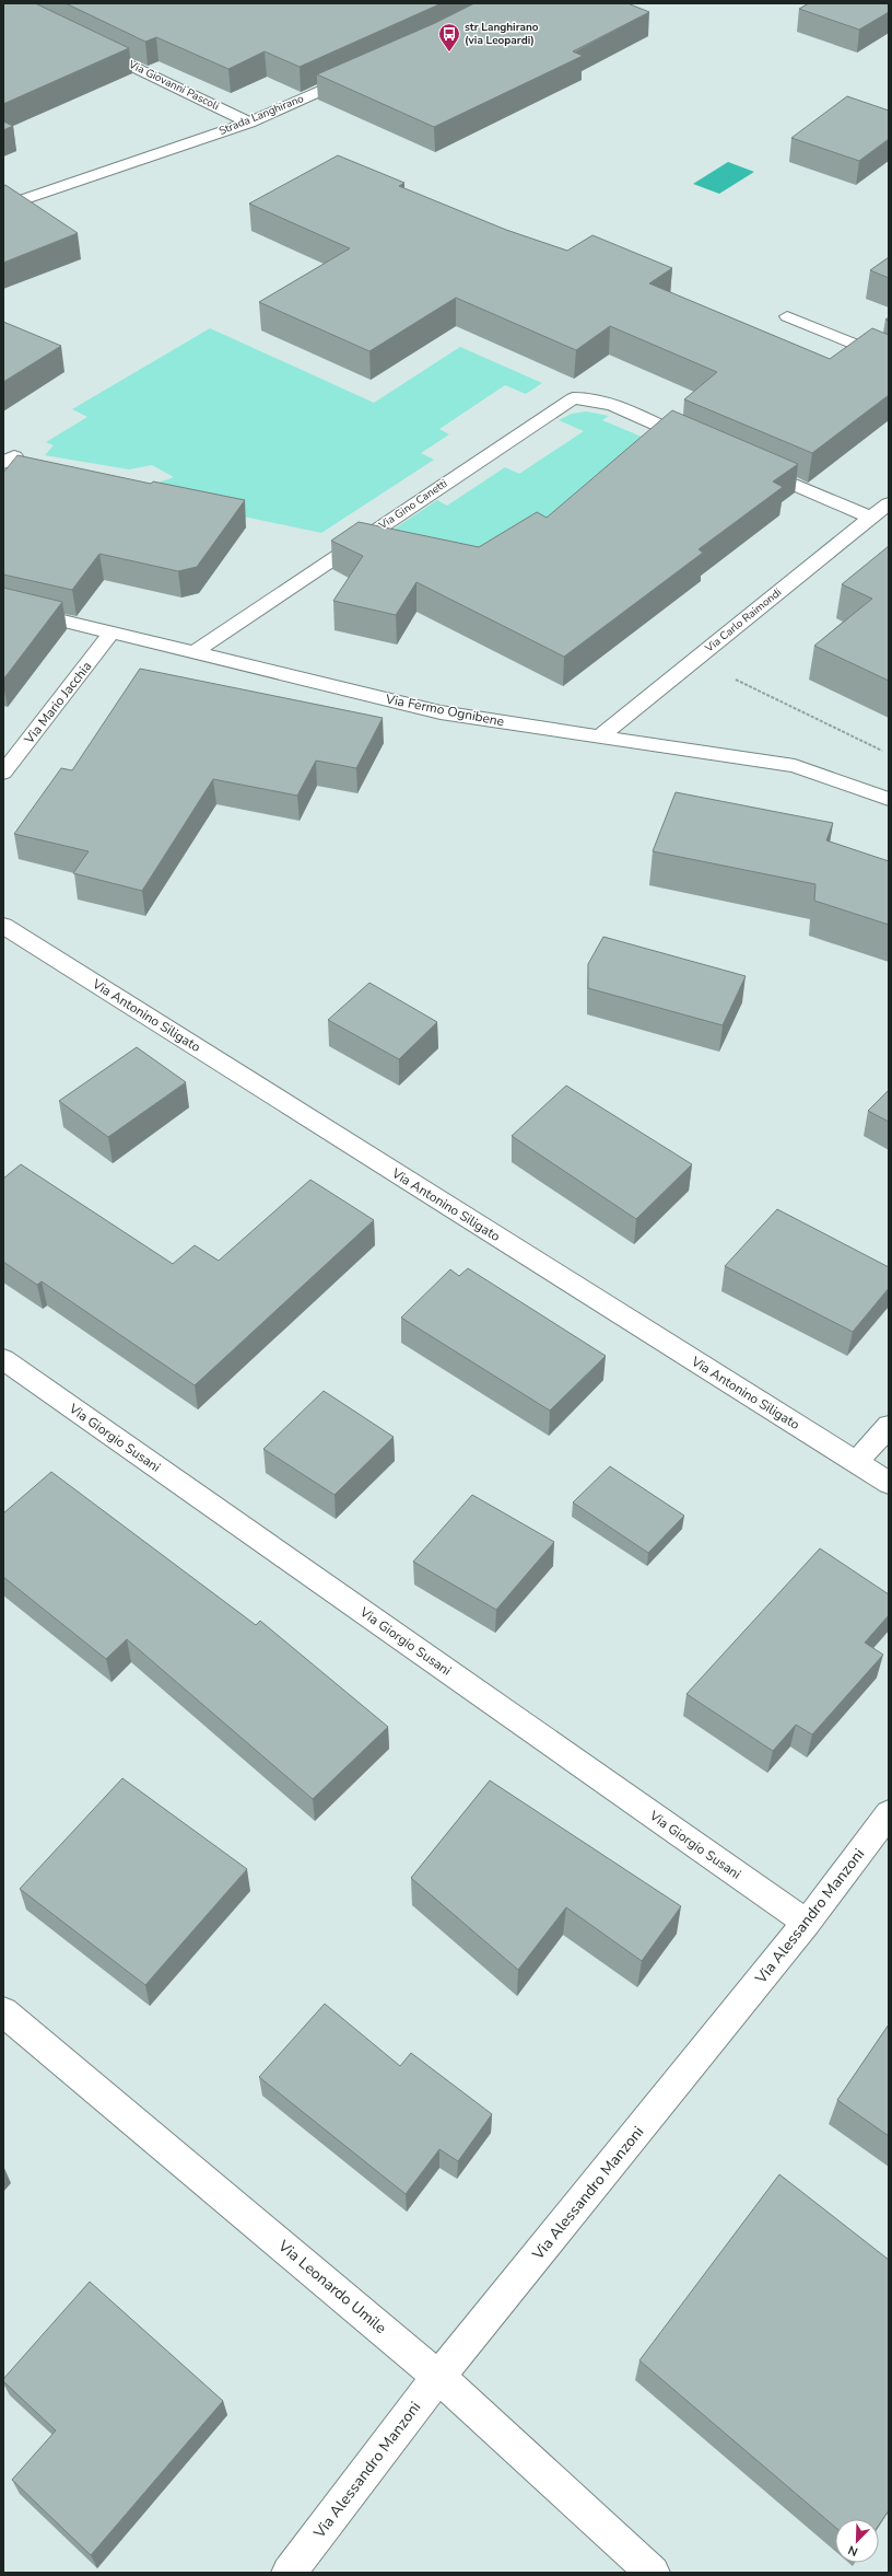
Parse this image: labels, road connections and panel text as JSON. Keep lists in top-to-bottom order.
{
  "streets": {
    "street": [
      "Via Giovanni Pascoli",
      "Strada Langhirano",
      "Via Gino Canetti",
      "Via Carlo Raimondi",
      "Via Mario Jacchia",
      "Via Fermo Ognibene",
      "Via Antonino Siligato",
      "Via Giorgio Susani",
      "Via Alessandro Manzoni",
      "Via Leonardo Umile"
    ]
  },
  "crossings": [
    ["Via Giovanni Pascoli", "Strada Langhirano"],
    ["Via Gino Canetti", "Via Fermo Ognibene"],
    ["Via Carlo Raimondi", "Via Fermo Ognibene"],
    ["Via Mario Jacchia", "Via Fermo Ognibene"],
    ["Via Giorgio Susani", "Via Alessandro Manzoni"],
    ["Via Alessandro Manzoni", "Via Leonardo Umile"]
  ],
  "places": {
    "bus stop": ["str Langhirano (via Leopardi)"]
  },
  "north": "bottom left"
}
